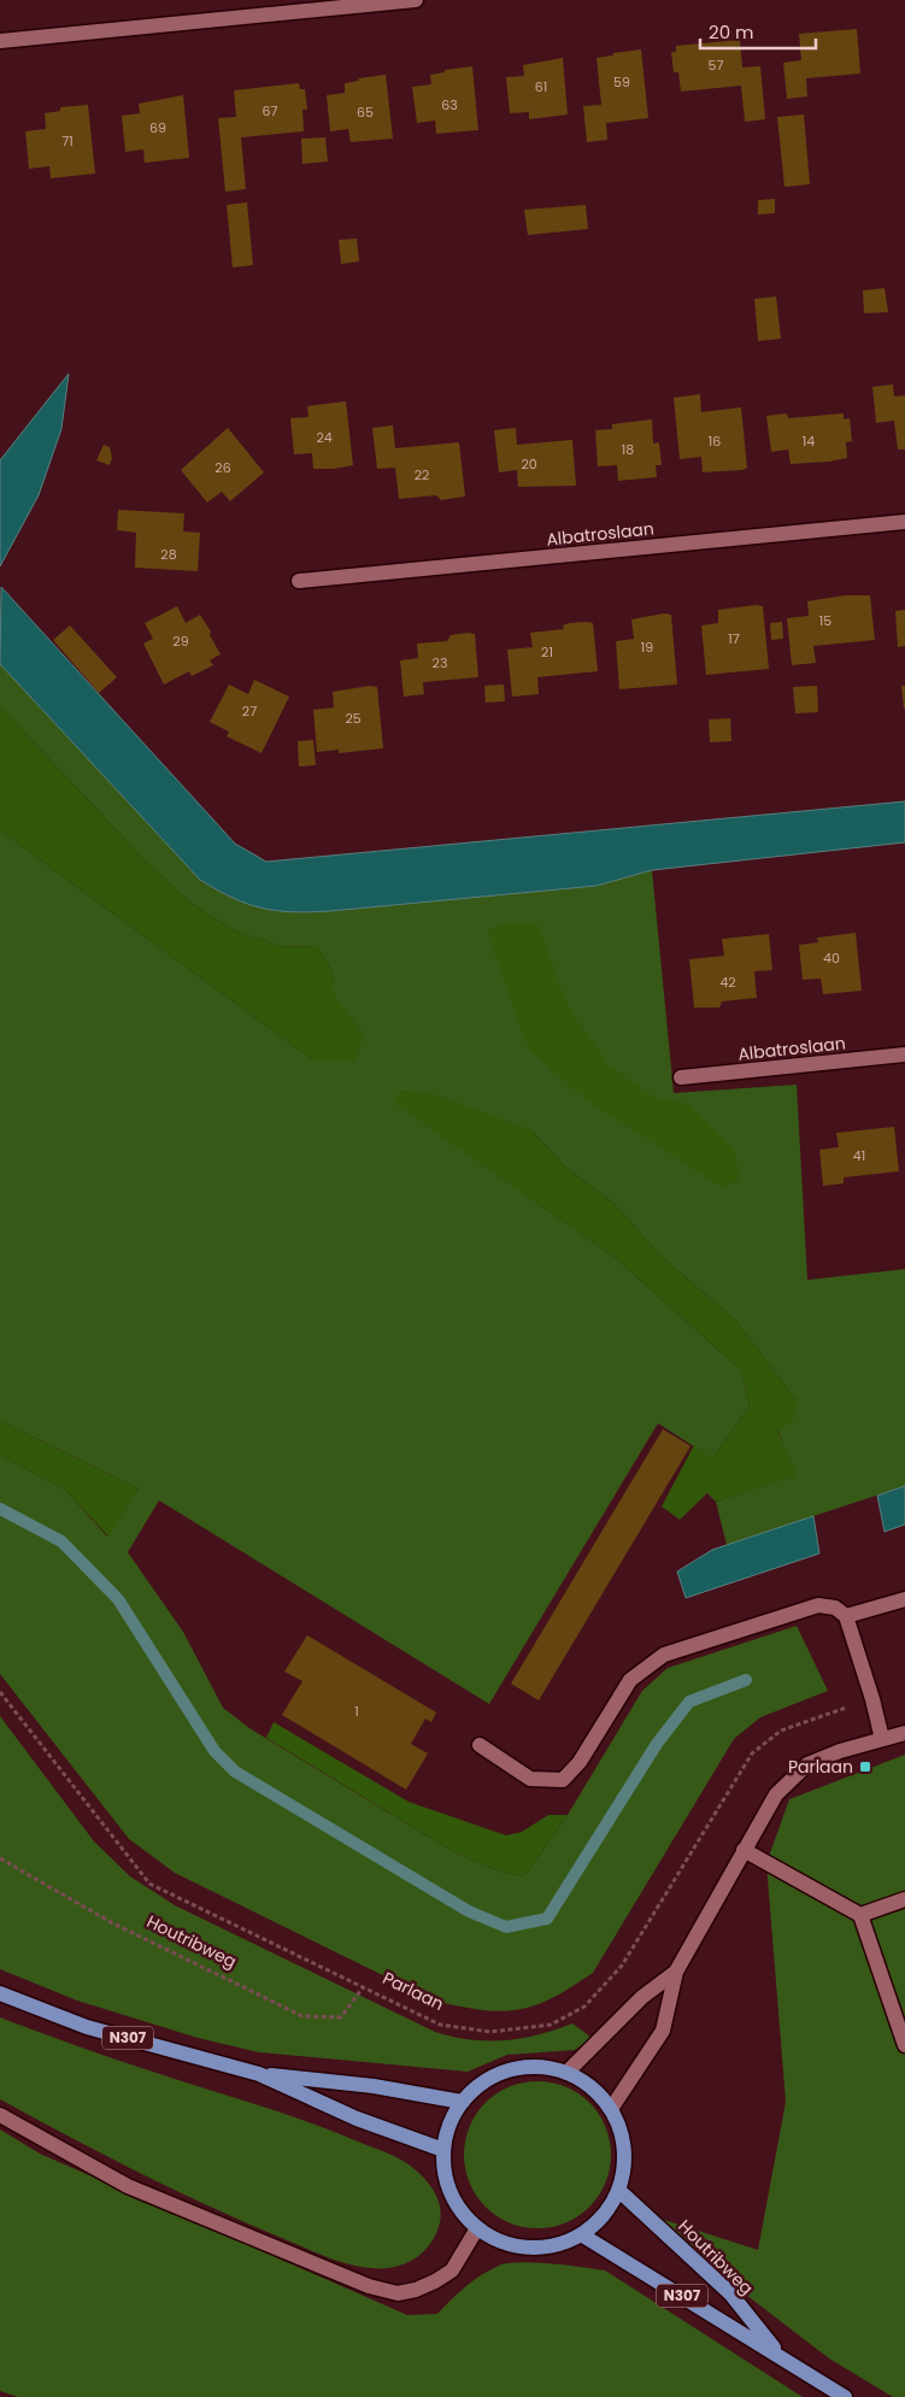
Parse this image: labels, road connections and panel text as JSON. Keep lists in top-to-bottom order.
{
  "streets": {
    "main road": ["Houtribweg", "N307"],
    "street": ["Albatroslaan"],
    "path": ["Parlaan"]
  },
  "crossings": [
    ["Houtribweg", "Parlaan"],
    ["Houtribweg", "N307"]
  ],
  "places": {
    "transit": ["Parlaan"]
  },
  "house_numbers": [
    "57",
    "59",
    "61",
    "63",
    "67",
    "65",
    "69",
    "71",
    "24",
    "16",
    "14",
    "18",
    "20",
    "26",
    "22",
    "28",
    "15",
    "17",
    "29",
    "19",
    "21",
    "23",
    "27",
    "25",
    "40",
    "42",
    "41",
    "1"
  ],
  "scale_bar": "20 m"
}
